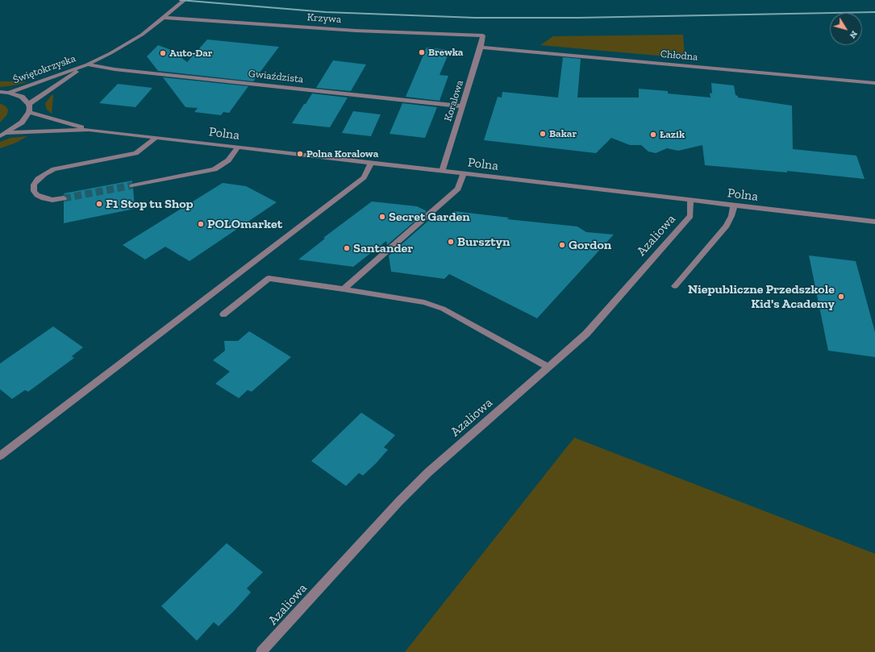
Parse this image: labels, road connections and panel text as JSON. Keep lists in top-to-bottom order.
{
  "streets": {
    "street": [
      "Krzywa",
      "Chłodna",
      "Świętokrzyska",
      "Gwiaździsta",
      "Koralowa",
      "Polna",
      "Azaliowa"
    ]
  },
  "crossings": [
    ["Krzywa", "Świętokrzyska"],
    ["Krzywa", "Koralowa"],
    ["Chłodna", "Koralowa"],
    ["Świętokrzyska", "Gwiaździsta"],
    ["Gwiaździsta", "Koralowa"],
    ["Koralowa", "Polna"],
    ["Polna", "Azaliowa"]
  ],
  "places": [
    "Brewka",
    "Auto-Dar",
    "Bakar",
    "Łazik",
    "Polna Koralowa",
    "F1 Stop tu Shop",
    "Secret Garden",
    "POLOmarket",
    "Bursztyn",
    "Gordon",
    "Santander",
    "Niepubliczne Przedszkole Kid's Academy"
  ],
  "north": "bottom right"
}
